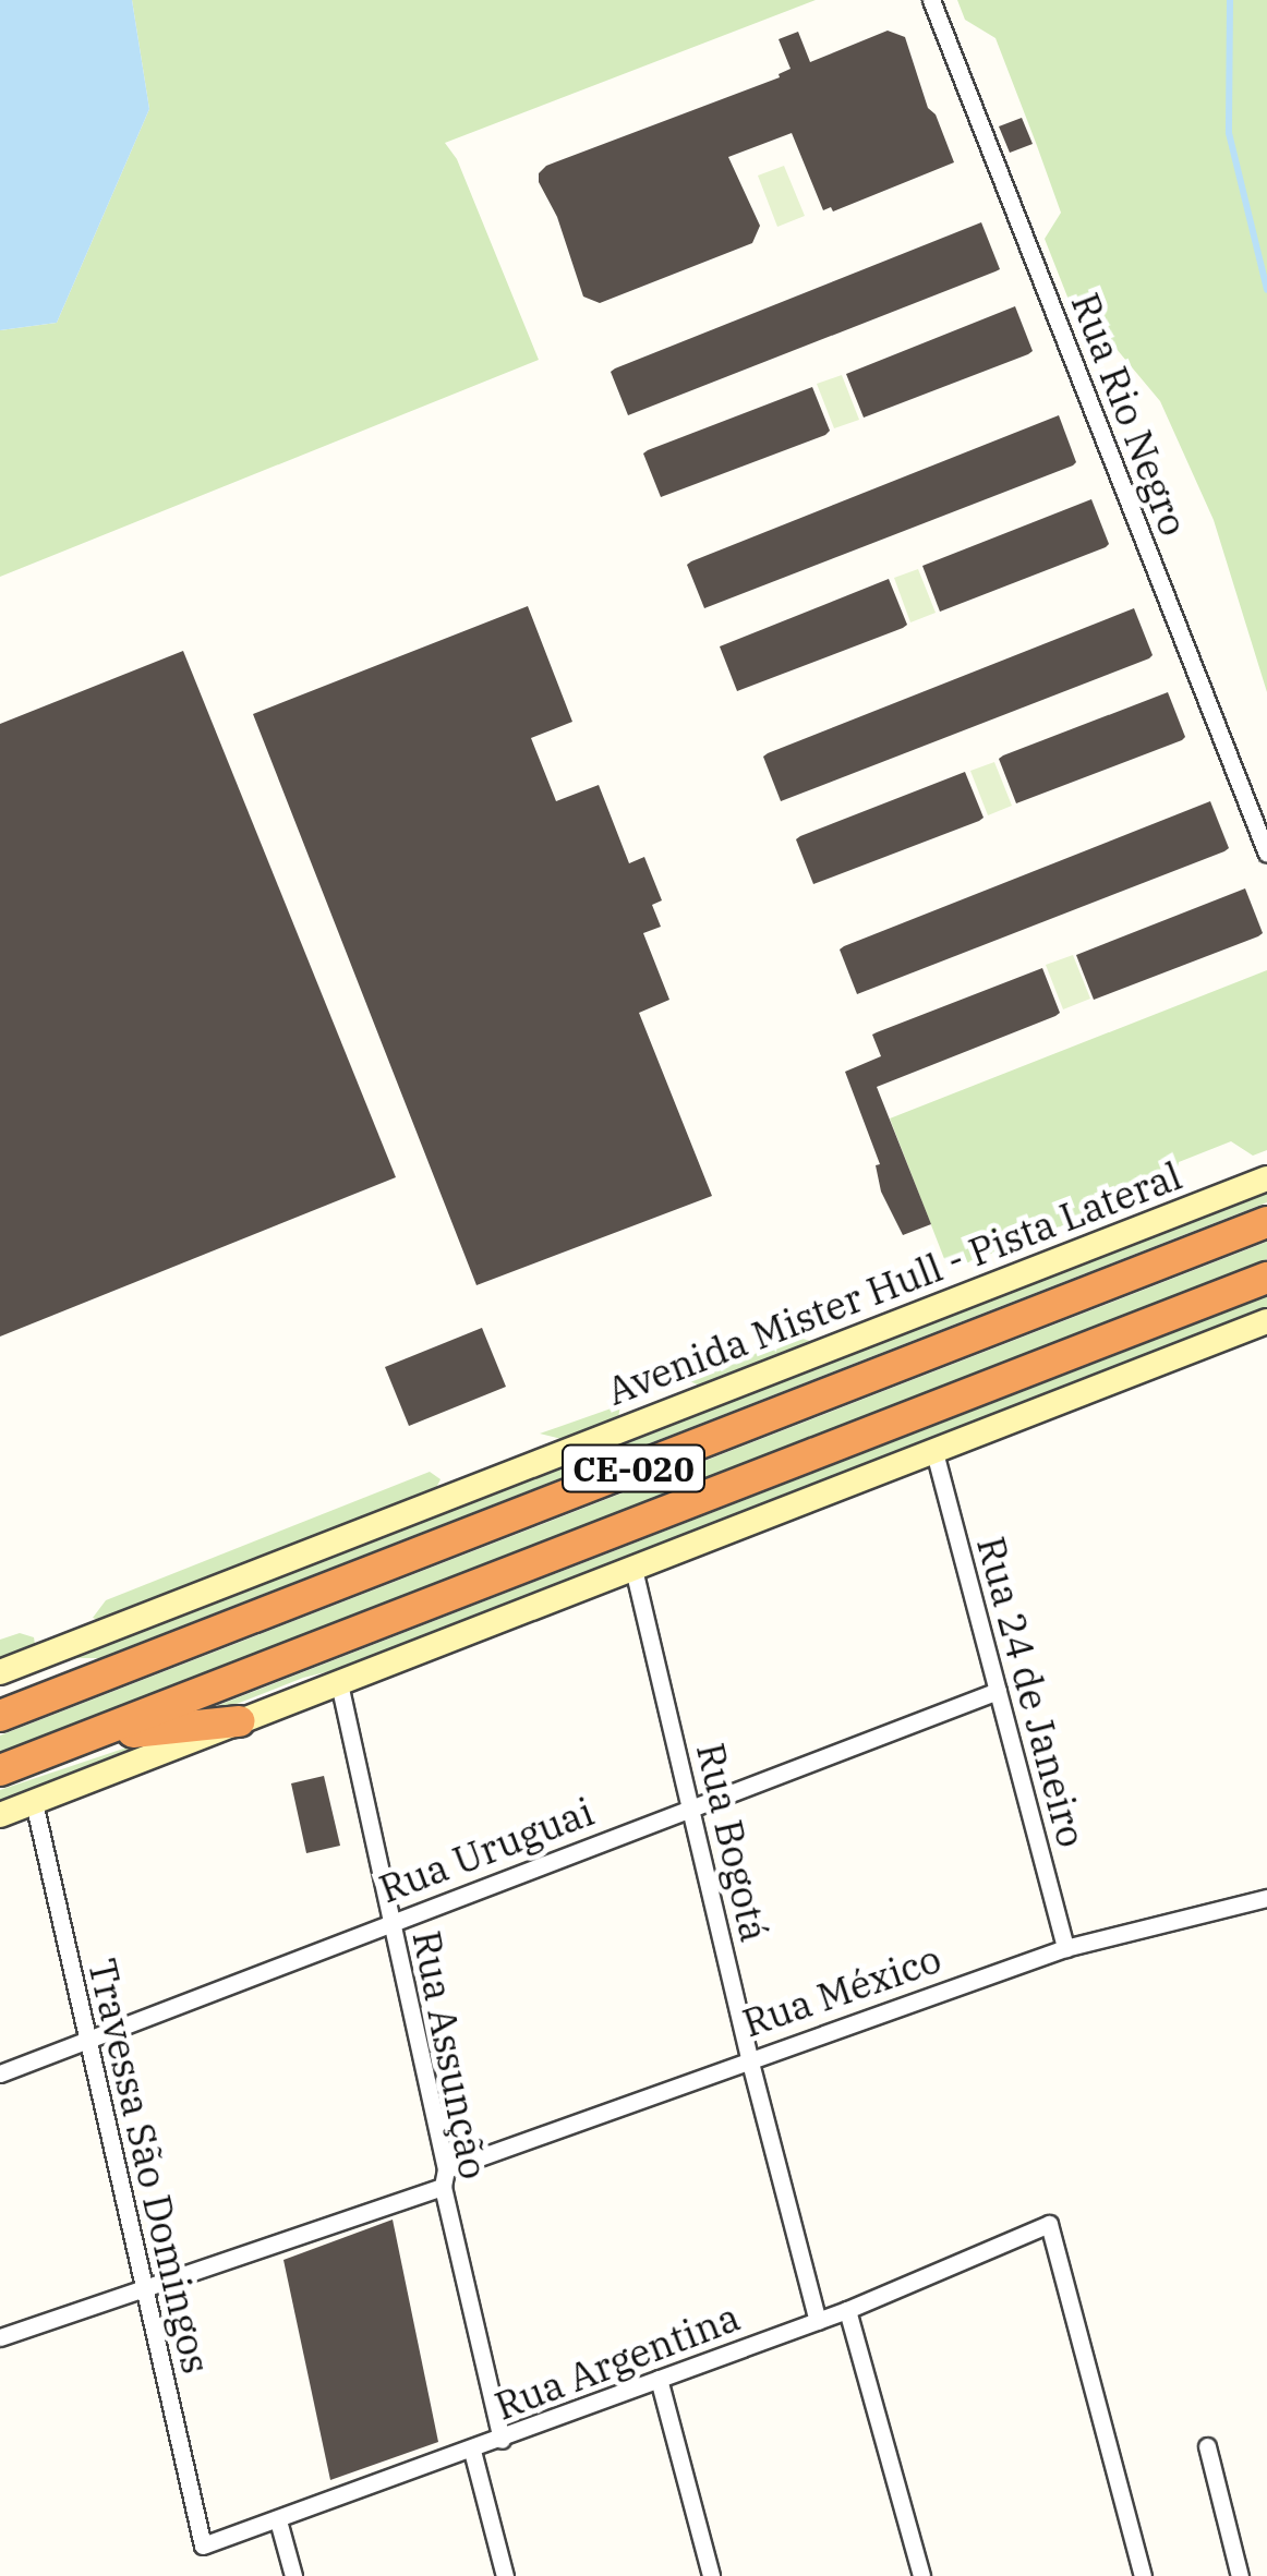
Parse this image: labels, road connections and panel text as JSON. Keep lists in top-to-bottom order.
{
  "streets": {
    "highway": ["CE-020"],
    "main road": ["Avenida Mister Hull - Pista Lateral"],
    "street": [
      "Rua Rio Negro",
      "Rua 24 de Janeiro",
      "Rua Bogotá",
      "Rua Uruguai",
      "Rua México",
      "Rua Assunção",
      "Travessa São Domingos",
      "Rua Argentina"
    ]
  },
  "crossings": [
    ["Rua 24 de Janeiro", "Rua Uruguai"],
    ["Rua 24 de Janeiro", "Rua México"],
    ["Rua Bogotá", "Rua Uruguai"],
    ["Rua Bogotá", "Rua México"],
    ["Rua Bogotá", "Rua Argentina"],
    ["Rua Uruguai", "Rua Assunção"],
    ["Rua Uruguai", "Travessa São Domingos"],
    ["Rua México", "Rua Assunção"],
    ["Rua México", "Travessa São Domingos"],
    ["Rua Assunção", "Rua Argentina"],
    ["Travessa São Domingos", "Rua Argentina"]
  ]
}
